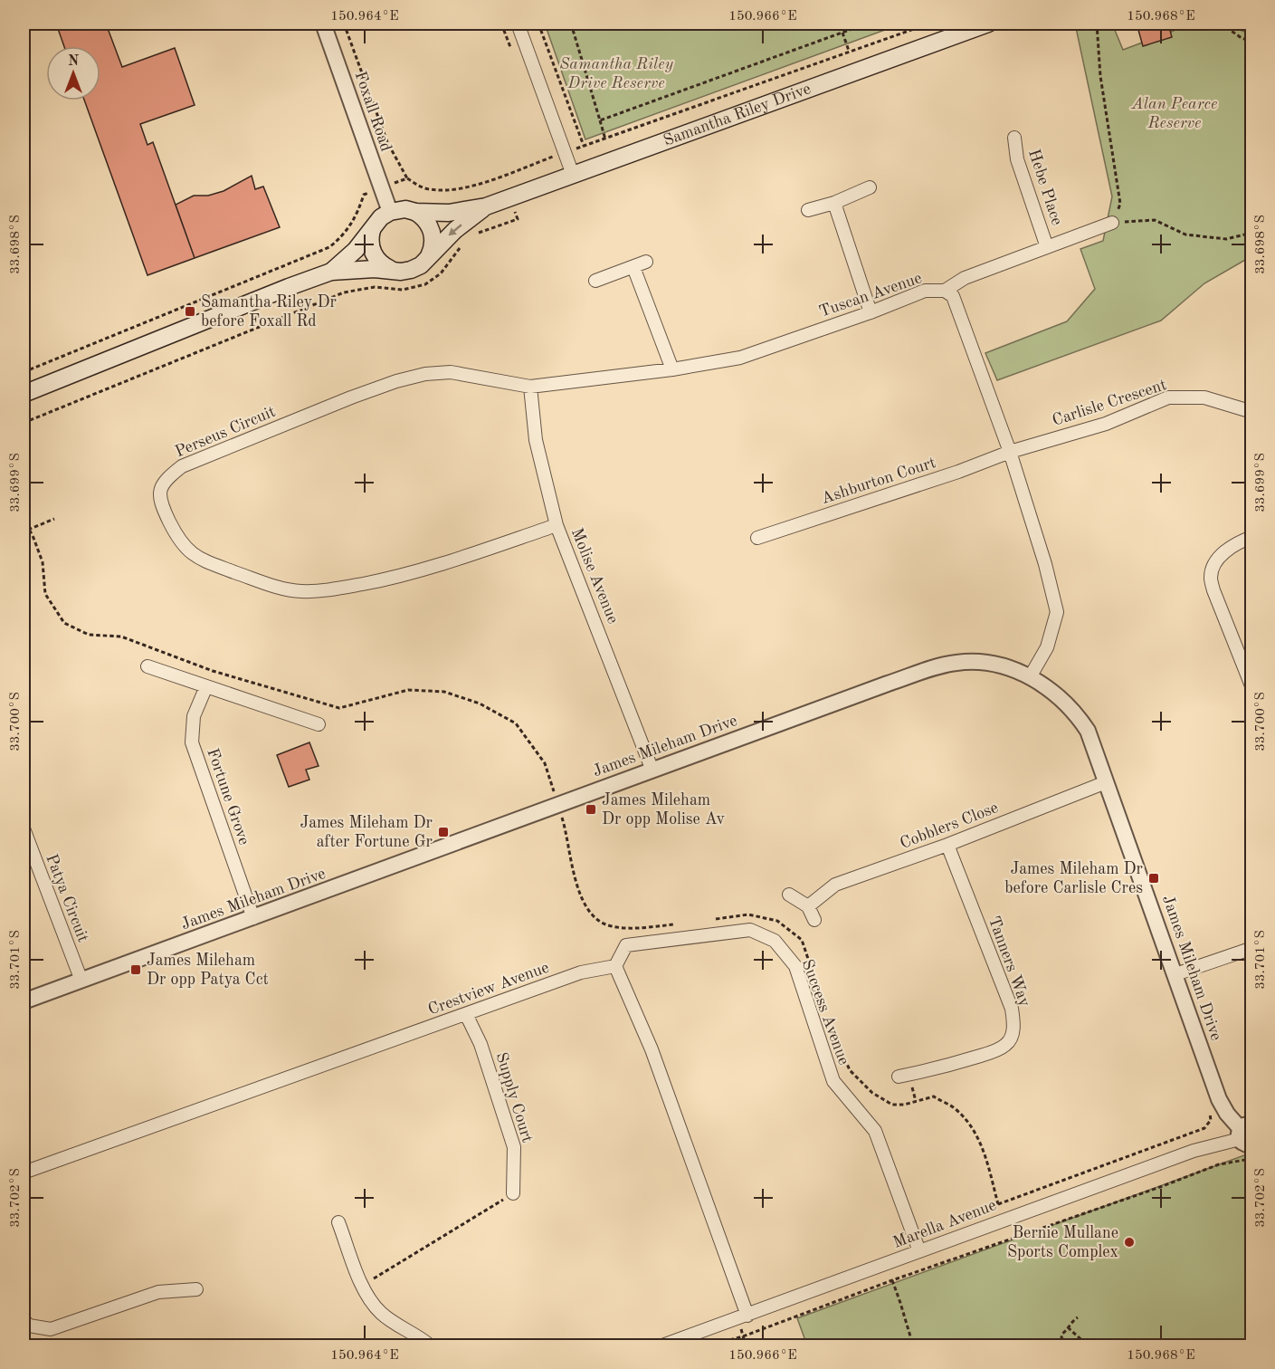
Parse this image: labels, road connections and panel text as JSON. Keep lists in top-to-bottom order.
{
  "streets": {
    "main road": ["Samantha Riley Drive"],
    "street": [
      "Foxall Road",
      "Hebe Place",
      "Tuscan Avenue",
      "Carlisle Crescent",
      "Perseus Circuit",
      "Ashburton Court",
      "Molise Avenue",
      "James Mileham Drive",
      "Fortune Grove",
      "Cobblers Close",
      "Patya Circuit",
      "Tanners Way",
      "Crestview Avenue",
      "Success Avenue",
      "Supply Court",
      "Marella Avenue"
    ]
  },
  "crossings": [
    ["Foxall Road", "Samantha Riley Drive"],
    ["Hebe Place", "Tuscan Avenue"],
    ["Tuscan Avenue", "Carlisle Crescent"],
    ["Tuscan Avenue", "Perseus Circuit"],
    ["Tuscan Avenue", "Ashburton Court"],
    ["Tuscan Avenue", "Molise Avenue"],
    ["Tuscan Avenue", "James Mileham Drive"],
    ["Carlisle Crescent", "Ashburton Court"],
    ["Perseus Circuit", "Molise Avenue"],
    ["Molise Avenue", "James Mileham Drive"],
    ["James Mileham Drive", "Fortune Grove"],
    ["James Mileham Drive", "Cobblers Close"],
    ["James Mileham Drive", "Patya Circuit"],
    ["James Mileham Drive", "Marella Avenue"],
    ["Cobblers Close", "Tanners Way"],
    ["Crestview Avenue", "Success Avenue"],
    ["Crestview Avenue", "Supply Court"],
    ["Success Avenue", "Marella Avenue"]
  ],
  "parks": ["Samantha Riley Drive Reserve", "Alan Pearce Reserve"],
  "places": {
    "transit": [
      "Samantha Riley Dr before Foxall Rd",
      "James Mileham Dr opp Molise Av",
      "James Mileham Dr after Fortune Gr",
      "James Mileham Dr before Carlisle Cres",
      "James Mileham Dr opp Patya Cct"
    ],
    "other": ["Bernie Mullane Sports Complex"]
  },
  "north": "top",
  "coordinates": [
    "150.964°E",
    "150.966°E",
    "150.968°E",
    "33.698°S",
    "33.699°S",
    "33.700°S",
    "33.701°S",
    "33.702°S"
  ]
}
